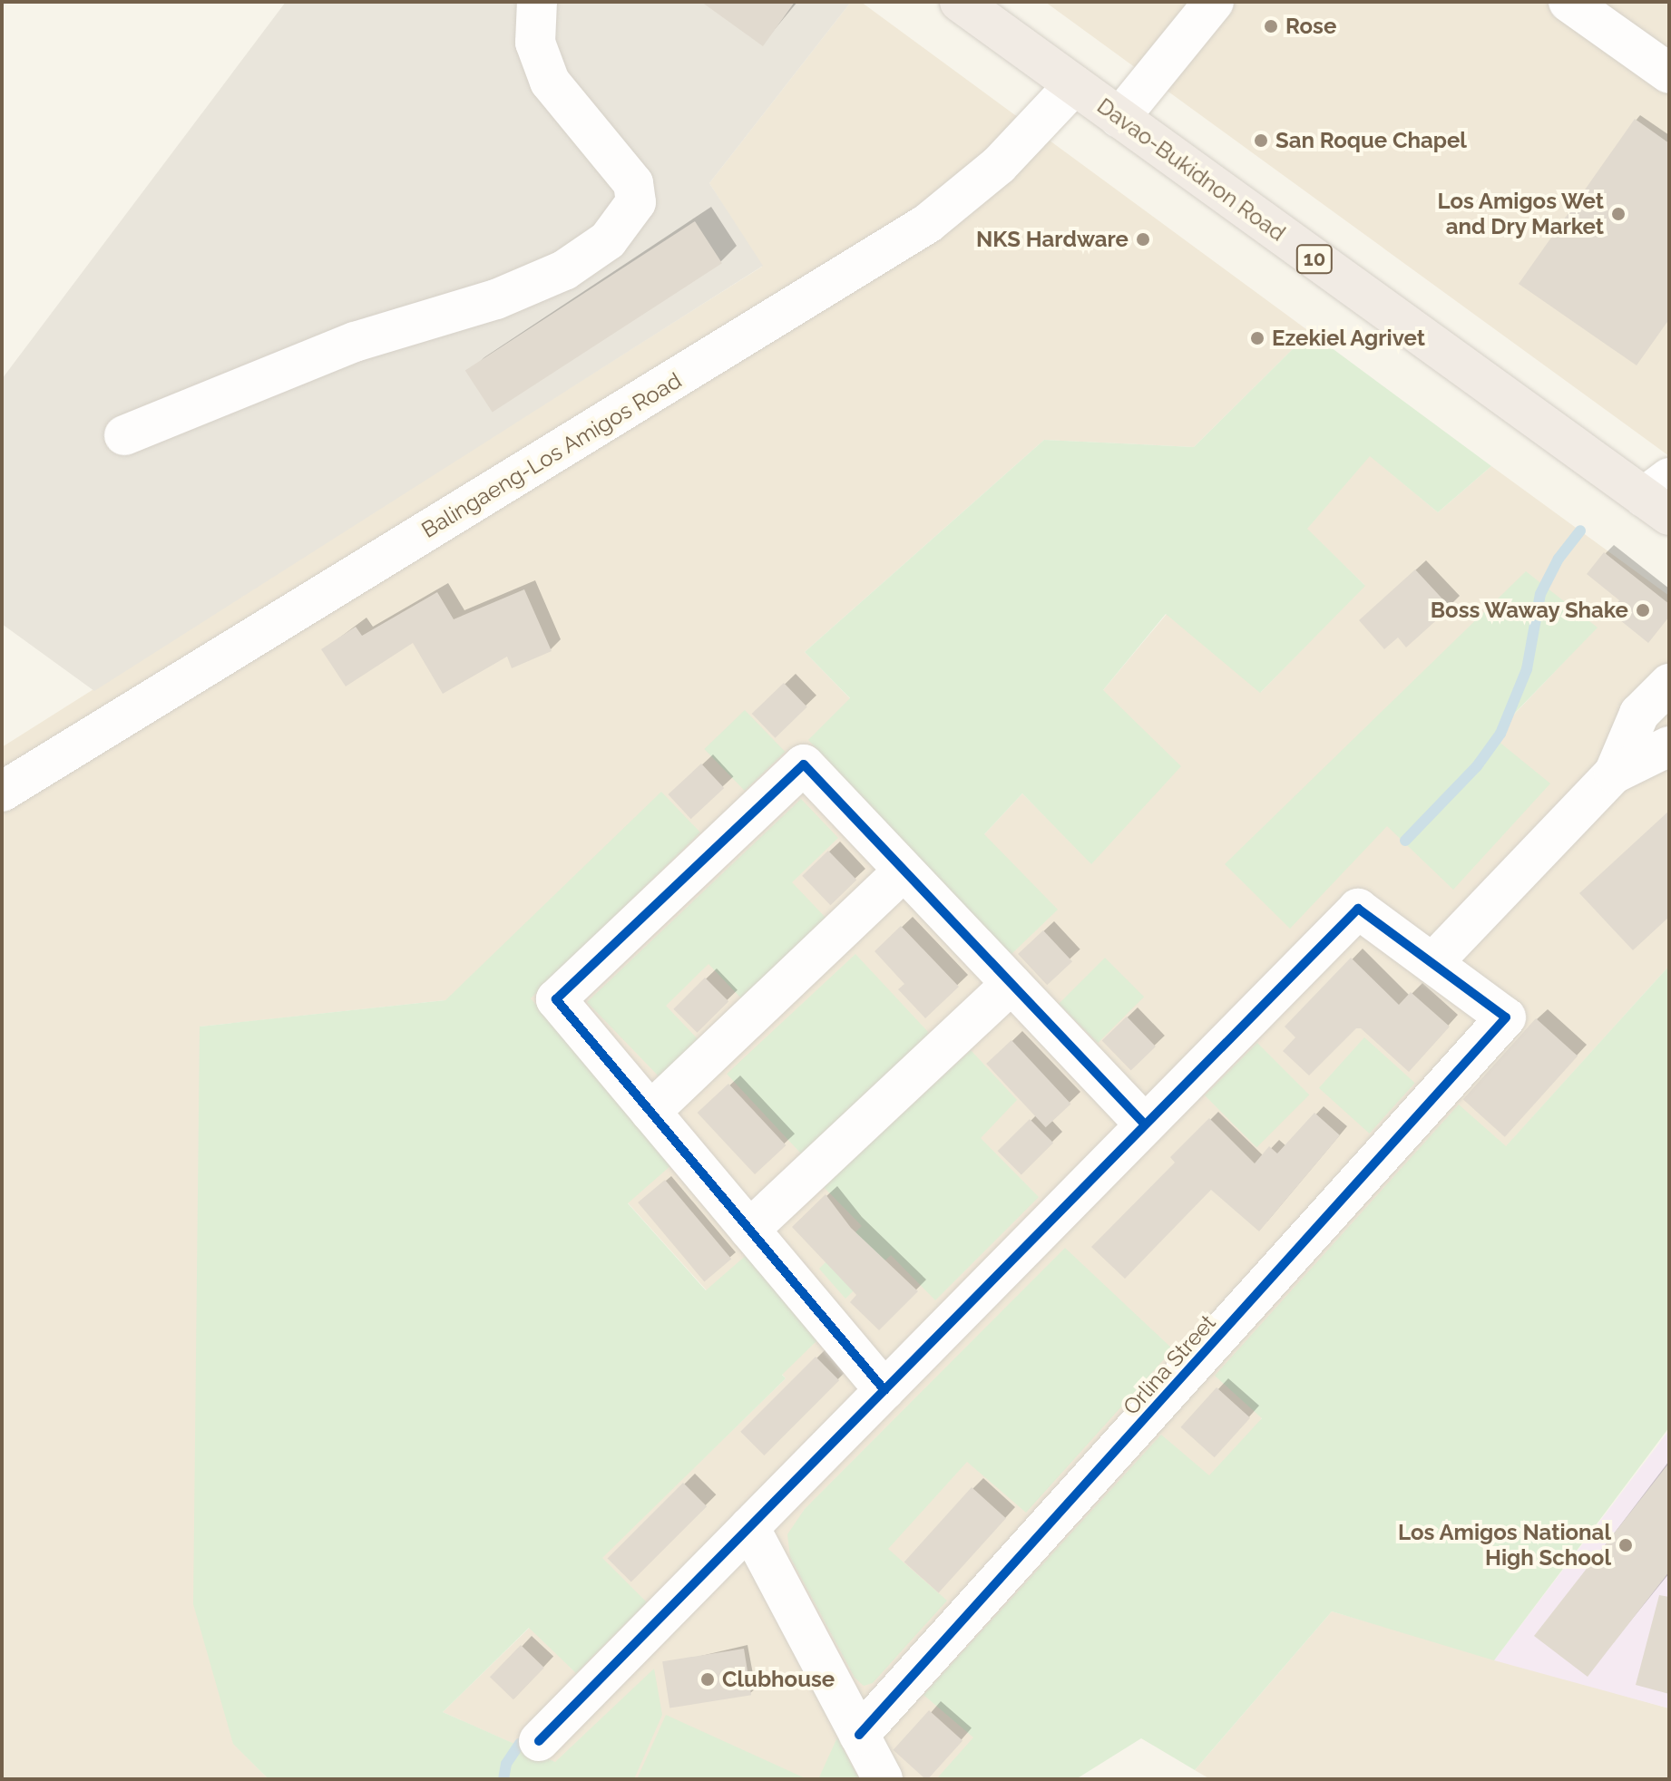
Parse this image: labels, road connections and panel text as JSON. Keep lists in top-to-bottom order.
{
  "streets": {
    "highway": ["Davao-Bukidnon Road", "10"],
    "street": ["Balingaeng-Los Amigos Road", "Orlina Street"]
  },
  "crossings": [
    ["Davao-Bukidnon Road", "Balingaeng-Los Amigos Road"]
  ],
  "places": [
    "Rose",
    "San Roque Chapel",
    "Los Amigos Wet and Dry Market",
    "NKS Hardware",
    "Ezekiel Agrivet",
    "Boss Waway Shake",
    "Los Amigos National High School",
    "Clubhouse"
  ]
}
